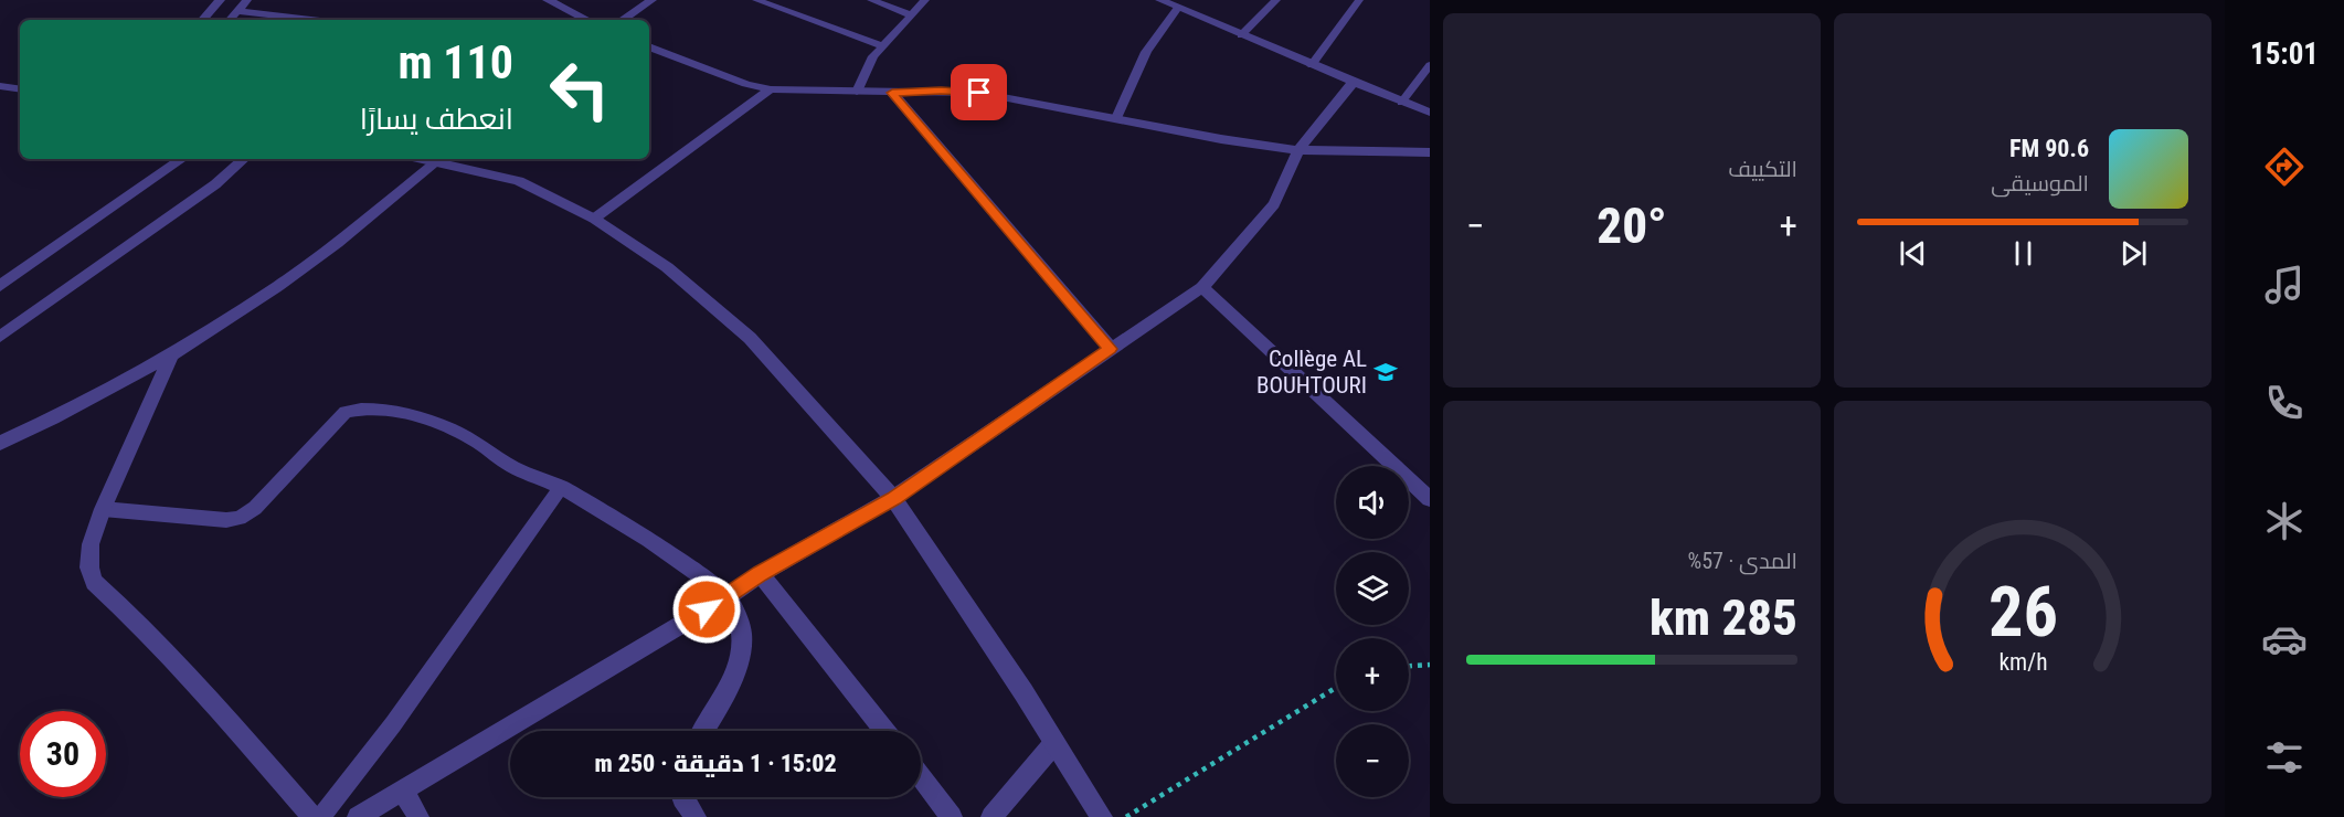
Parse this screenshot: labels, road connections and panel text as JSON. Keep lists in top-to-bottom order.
{
  "places": {
    "school or university": ["Collège AL BOUHTOURI"]
  },
  "page": {
    "tabs": "15:01",
    "tile": [
      "التكييف",
      ["المدى · 57%", "285 km"]
    ],
    "turn": ["110 m", "انعطف يسارًا"],
    "song": ["90.6 FM", "الموسيقى"],
    "heat": ["−", "20°", "+"],
    "map_buttons": ["+", "−"],
    "limit": "30",
    "trip": "15:02 · 1 دقيقة · 250 m",
    "gauge": ["26", "km/h"]
  }
}
